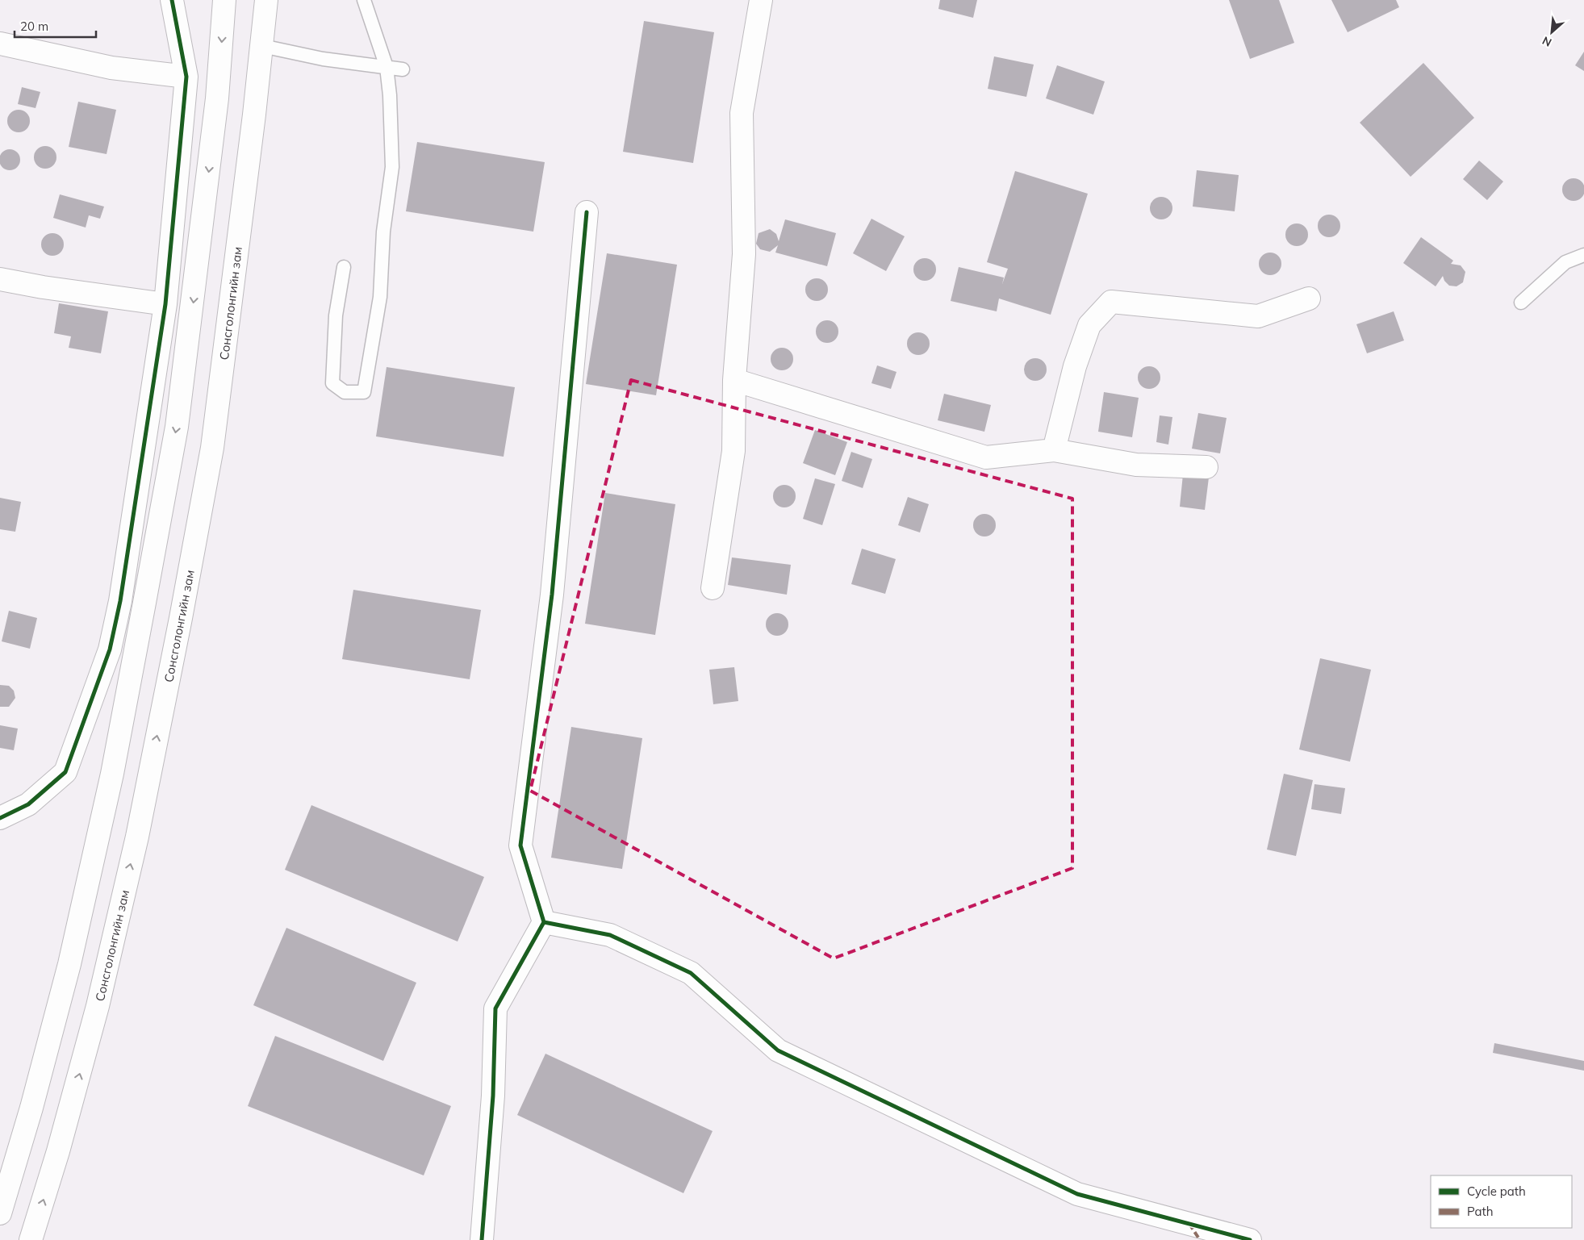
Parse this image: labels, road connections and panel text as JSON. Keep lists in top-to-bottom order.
{
  "streets": {
    "street": ["Сонсголонгийн зам"]
  },
  "legend": ["Cycle path", "Path"],
  "scale_bar": "20 m",
  "north": "bottom left"
}
